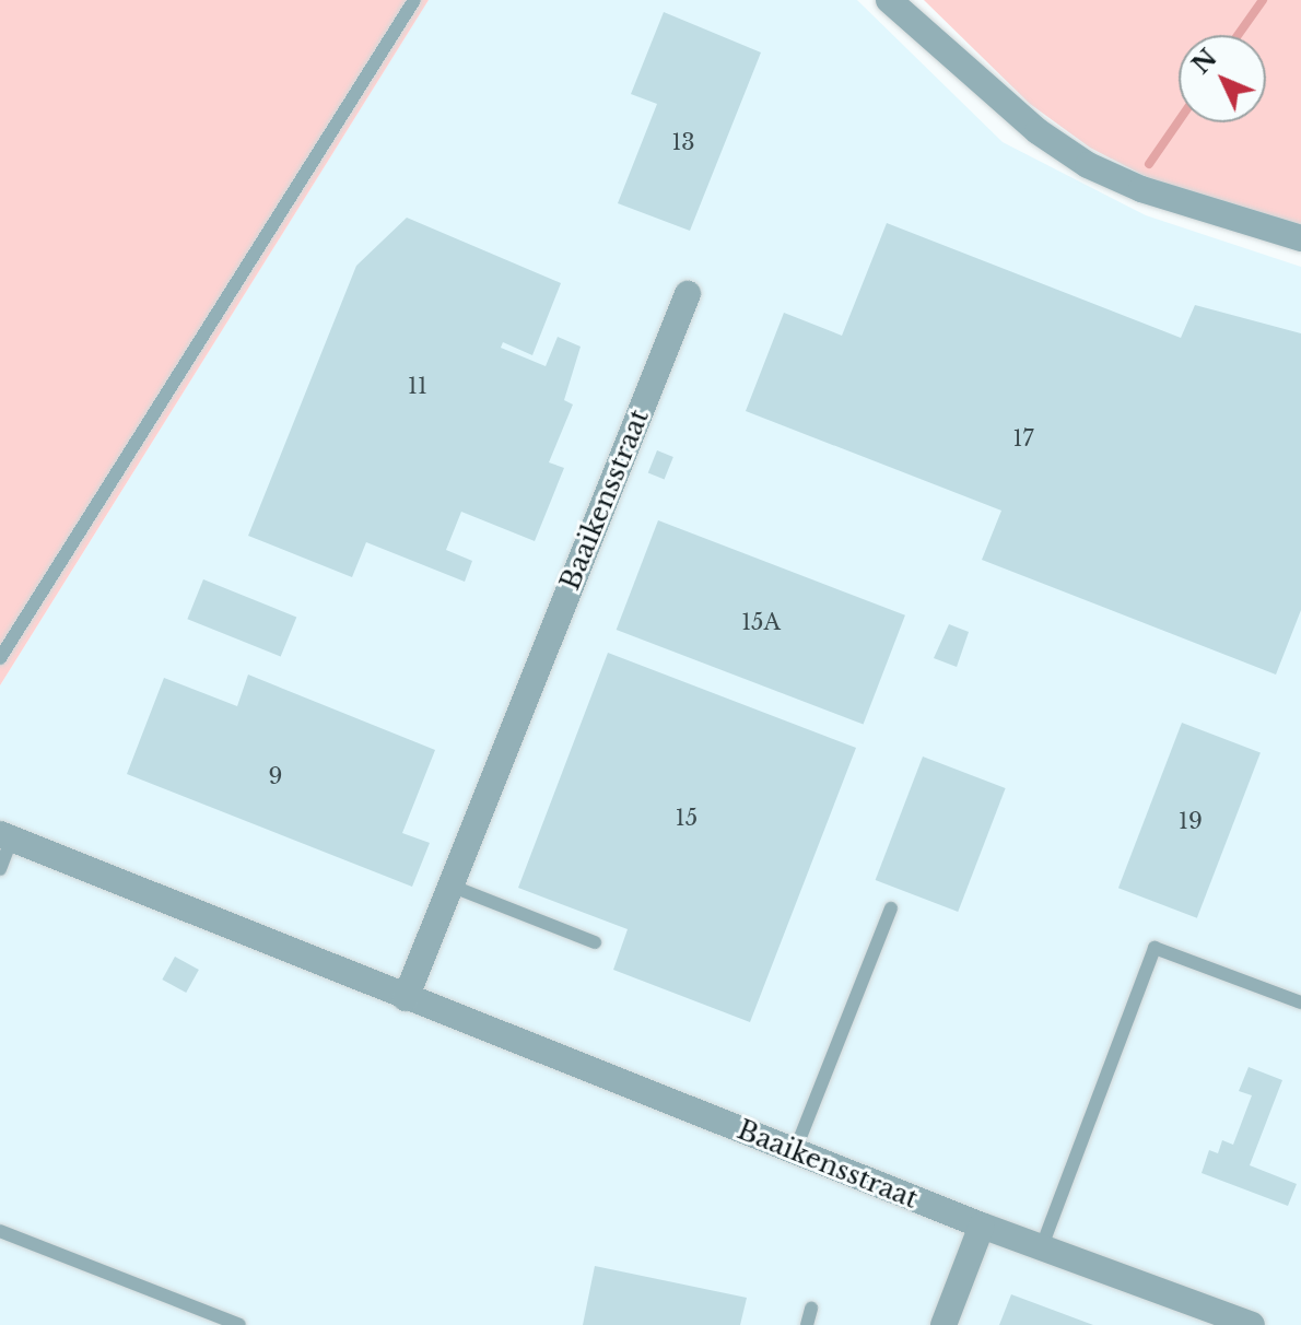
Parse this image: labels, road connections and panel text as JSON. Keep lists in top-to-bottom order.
{
  "streets": {
    "street": ["Baaikensstraat"]
  },
  "house_numbers": [
    "13",
    "11",
    "17",
    "15A",
    "9",
    "15",
    "19"
  ],
  "north": "top left"
}
